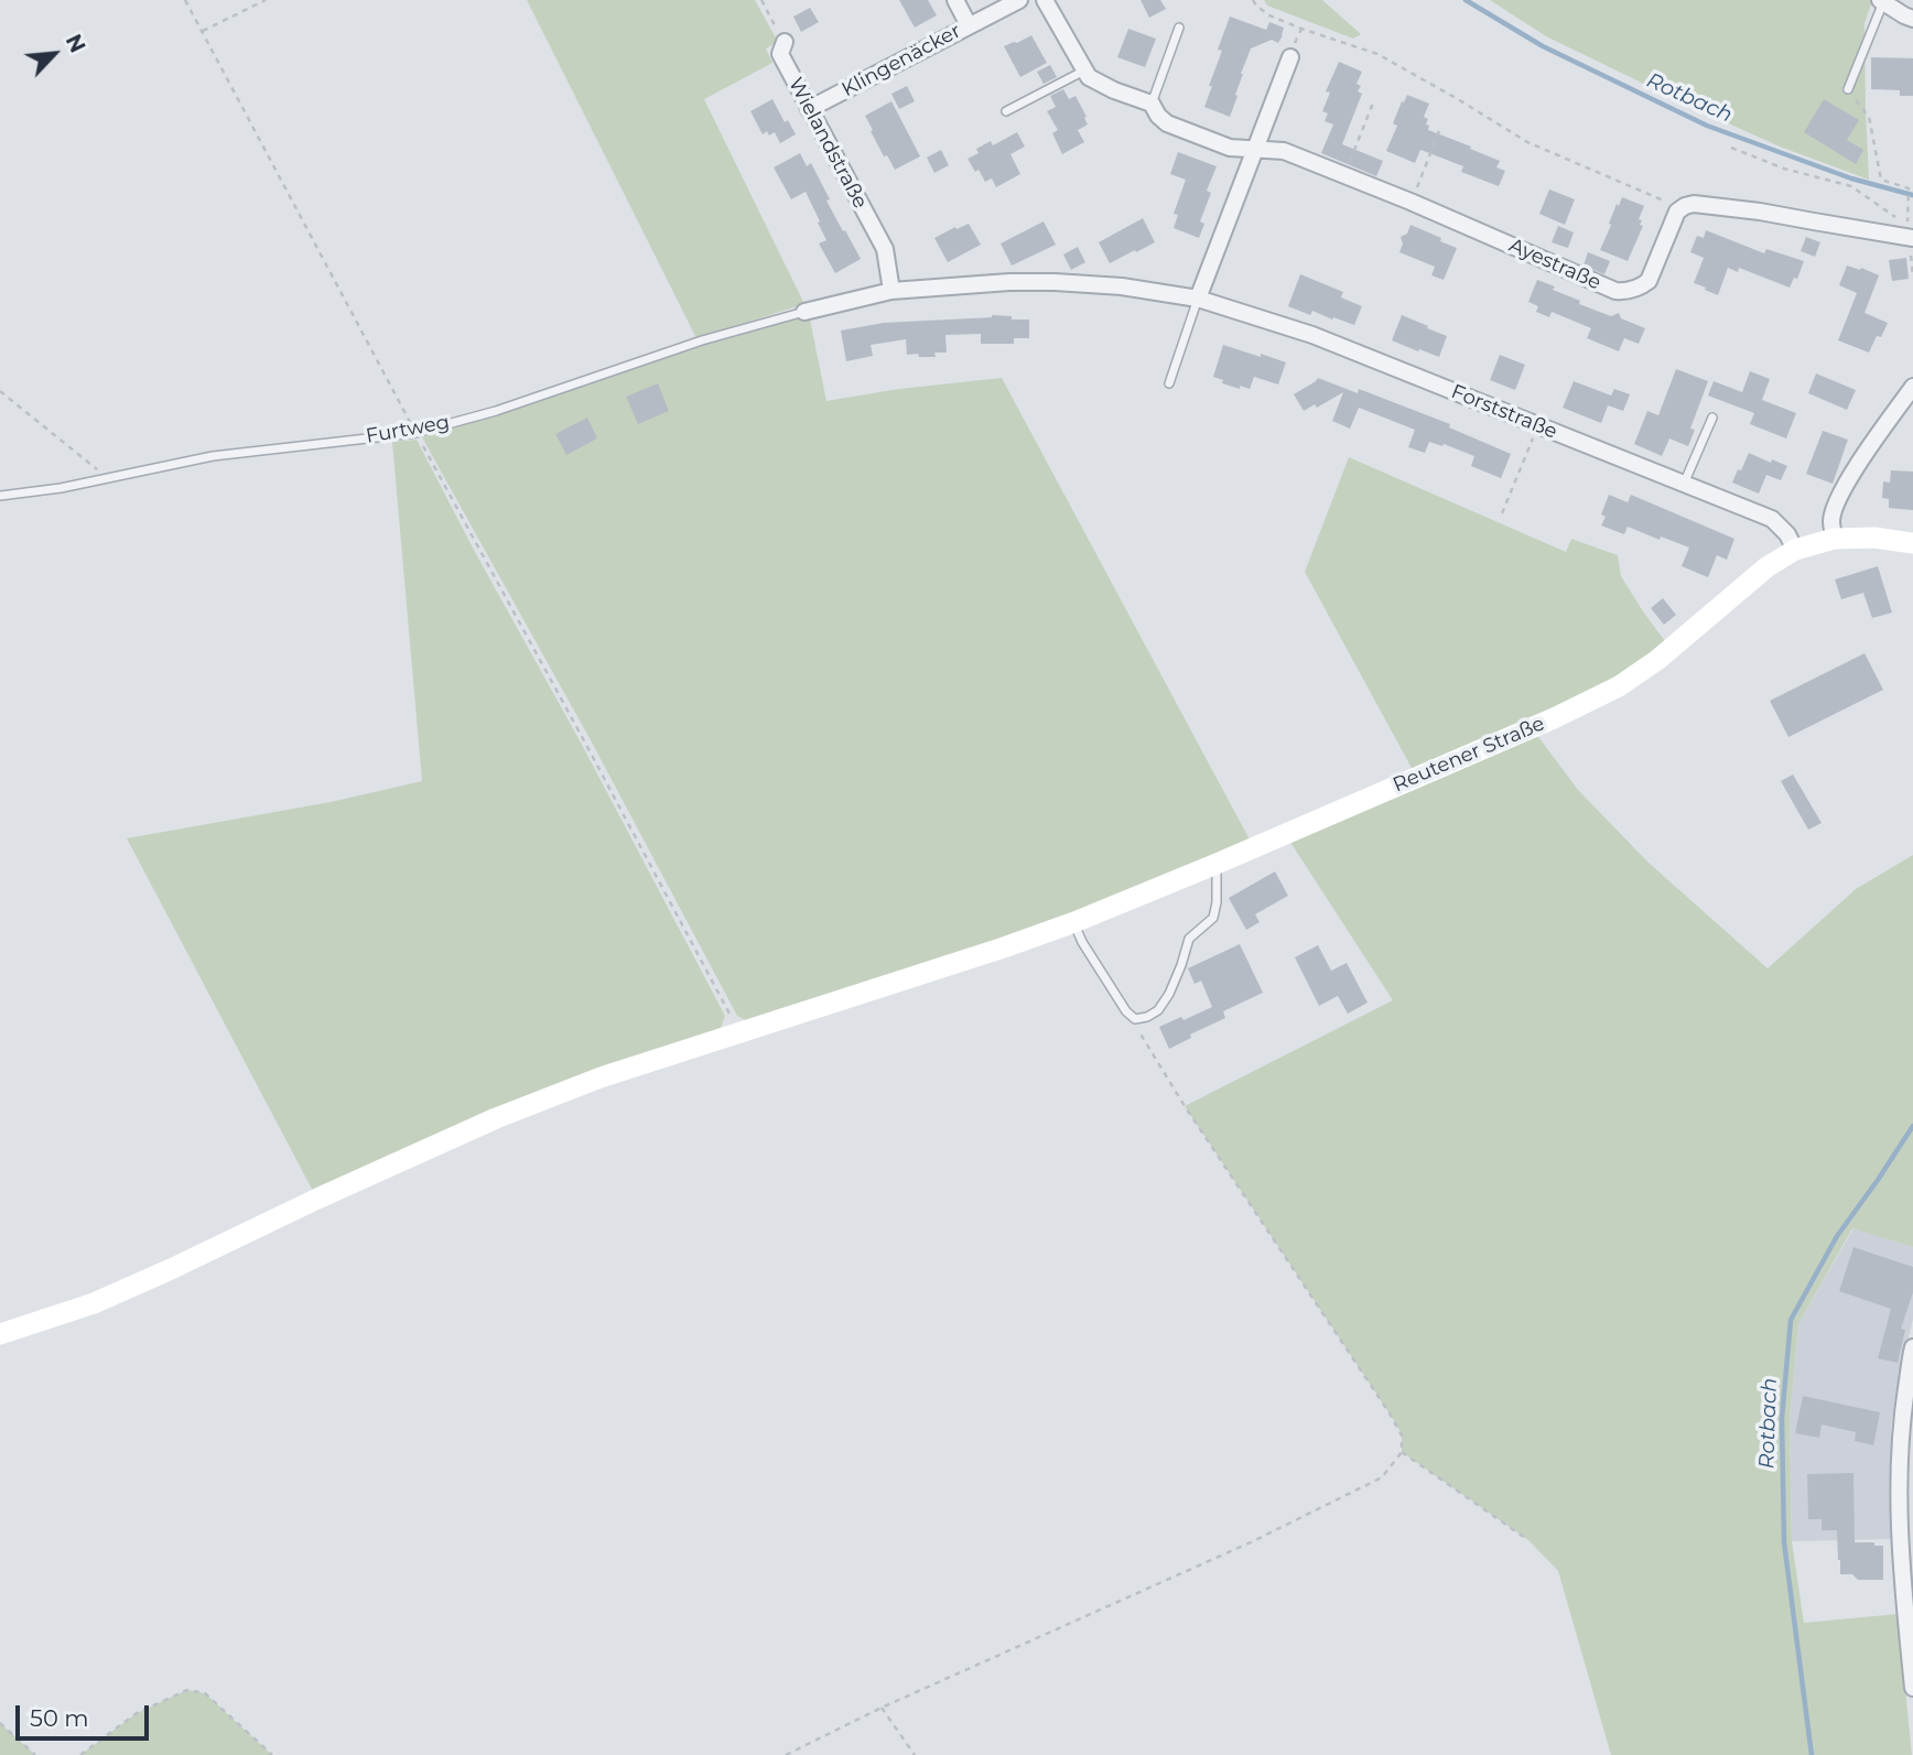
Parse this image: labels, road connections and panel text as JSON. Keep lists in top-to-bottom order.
{
  "streets": {
    "street": [
      "Klingenäcker",
      "Wielandstraße",
      "Ayestraße",
      "Forststraße",
      "Reutener Straße"
    ],
    "lane": ["Furtweg"]
  },
  "crossings": [
    ["Klingenäcker", "Wielandstraße"],
    ["Wielandstraße", "Forststraße"],
    ["Forststraße", "Furtweg"],
    ["Forststraße", "Reutener Straße"]
  ],
  "water": ["Rotbach"],
  "scale_bar": "50 m",
  "north": "top right"
}
